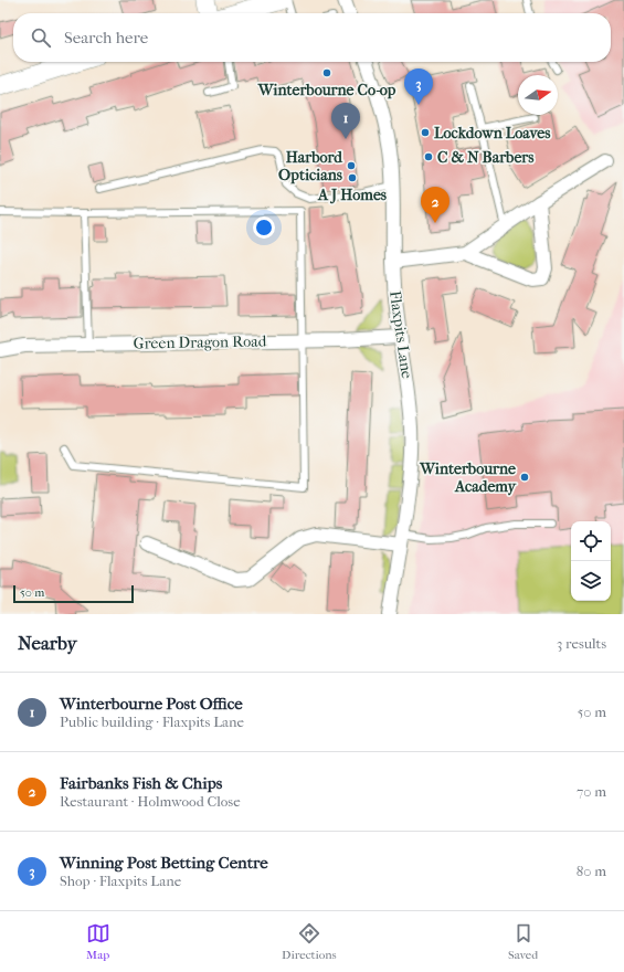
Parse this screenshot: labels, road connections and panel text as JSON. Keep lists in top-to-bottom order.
{
  "streets": {
    "street": ["Flaxpits Lane", "Green Dragon Road"]
  },
  "crossings": [
    ["Flaxpits Lane", "Green Dragon Road"]
  ],
  "places": [
    "Winterbourne Co-op",
    "Lockdown Loaves",
    "C & N Barbers",
    "Harbord Opticians",
    "A J Homes",
    "Winterbourne Academy"
  ],
  "scale_bar": "50 m",
  "north": "right",
  "page": {
    "search": "Search here",
    "pins": ["3", "1", "2"],
    "scale": "50 m",
    "heading": ["Nearby", "3 results"],
    "list": [
      {
        "mark": "1",
        "name": "Winterbourne Post Office",
        "note": "Public building · Flaxpits Lane",
        "value": "50 m"
      },
      {
        "mark": "2",
        "name": "Fairbanks Fish & Chips",
        "note": "Restaurant · Holmwood Close",
        "value": "70 m"
      },
      {
        "mark": "3",
        "name": "Winning Post Betting Centre",
        "note": "Shop · Flaxpits Lane",
        "value": "80 m"
      }
    ],
    "nav": ["Map", "Directions", "Saved"]
  }
}
